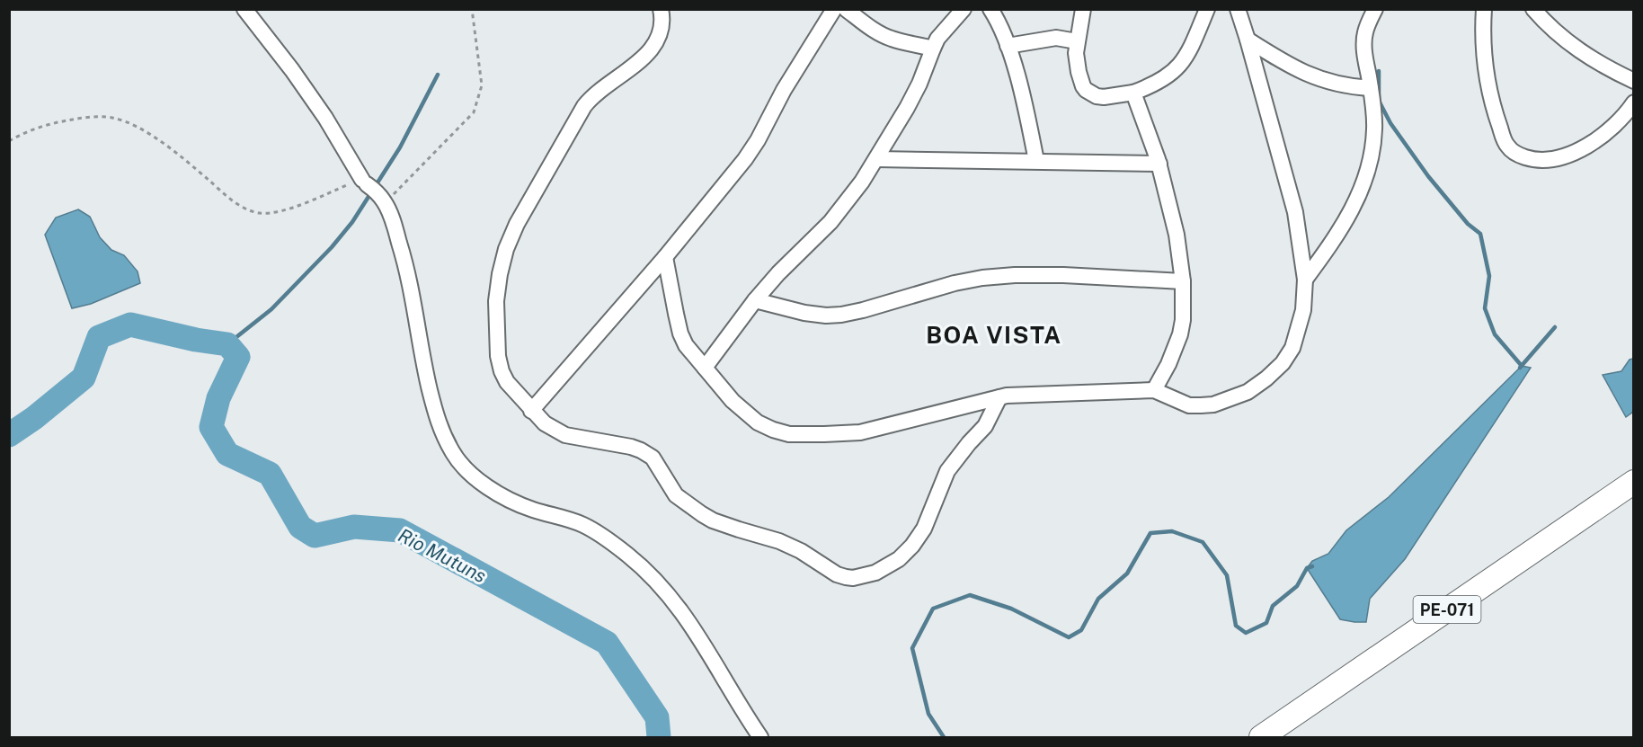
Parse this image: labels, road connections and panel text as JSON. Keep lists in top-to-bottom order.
{
  "streets": {
    "main road": ["PE-071"]
  },
  "districts": ["BOA VISTA"],
  "water": ["Rio Mutuns"]
}
